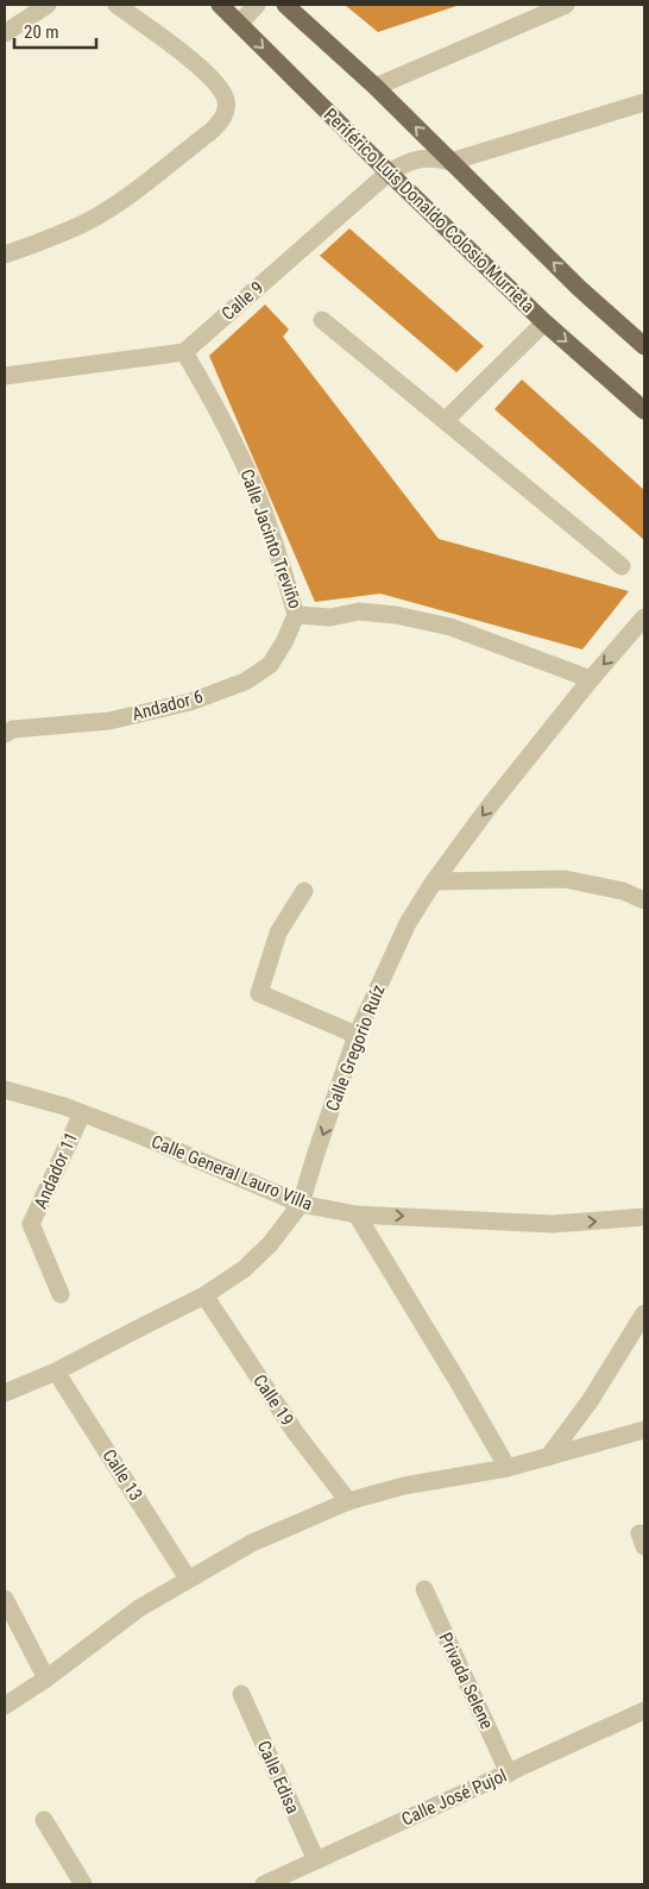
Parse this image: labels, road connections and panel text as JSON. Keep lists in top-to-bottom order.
{
  "streets": {
    "main road": ["Periférico Luis Donaldo Colosio Murrieta"],
    "street": [
      "Calle 9",
      "Calle Jacinto Treviño",
      "Andador 6",
      "Calle Gregorio Ruíz",
      "Andador 11",
      "Calle General Lauro Villa",
      "Calle 19",
      "Calle 13",
      "Privada Selene",
      "Calle Edisa",
      "Calle José Pujol"
    ]
  },
  "crossings": [
    ["Periférico Luis Donaldo Colosio Murrieta", "Calle 9"],
    ["Calle 9", "Calle Jacinto Treviño"],
    ["Calle Jacinto Treviño", "Andador 6"],
    ["Calle Jacinto Treviño", "Calle Gregorio Ruíz"],
    ["Calle Gregorio Ruíz", "Calle General Lauro Villa"],
    ["Calle Gregorio Ruíz", "Calle 19"],
    ["Calle Gregorio Ruíz", "Calle 13"],
    ["Andador 11", "Calle General Lauro Villa"],
    ["Privada Selene", "Calle José Pujol"],
    ["Calle Edisa", "Calle José Pujol"]
  ],
  "one_way": ["Calle Gregorio Ruíz", "Calle General Lauro Villa"],
  "scale_bar": "20 m"
}
